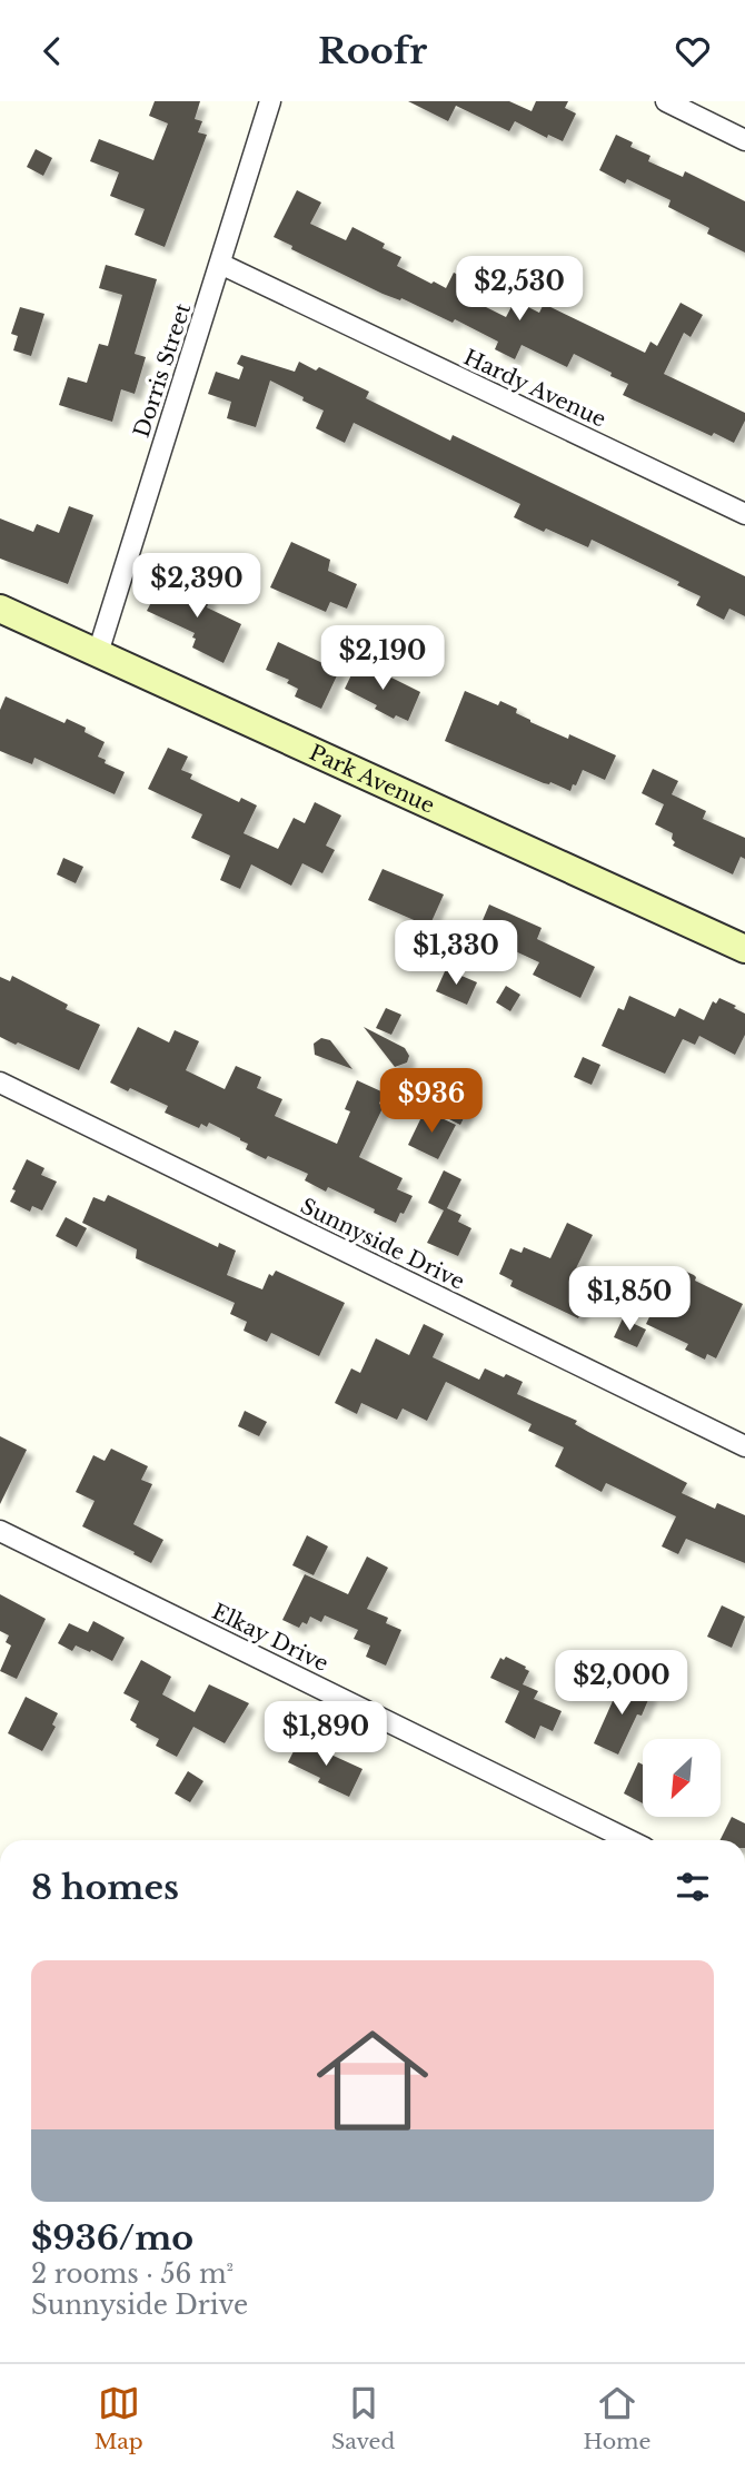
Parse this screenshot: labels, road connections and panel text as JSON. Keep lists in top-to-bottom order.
{
  "streets": {
    "street": [
      "Dorris Street",
      "Hardy Avenue",
      "Park Avenue",
      "Sunnyside Drive",
      "Elkay Drive"
    ]
  },
  "crossings": [
    ["Dorris Street", "Hardy Avenue"],
    ["Dorris Street", "Park Avenue"]
  ],
  "north": "bottom left",
  "page": {
    "header": "Roofr",
    "price": [
      "$2,530",
      "$2,390",
      "$2,190",
      "$1,330",
      "$936",
      "$1,850",
      "$2,000",
      "$1,890"
    ],
    "heading": "8 homes",
    "list": [
      {
        "name": "$936/mo",
        "note": "2 rooms · 56 m² · Sunnyside Drive"
      }
    ],
    "tabs": ["Map", "Saved", "Home"]
  }
}
